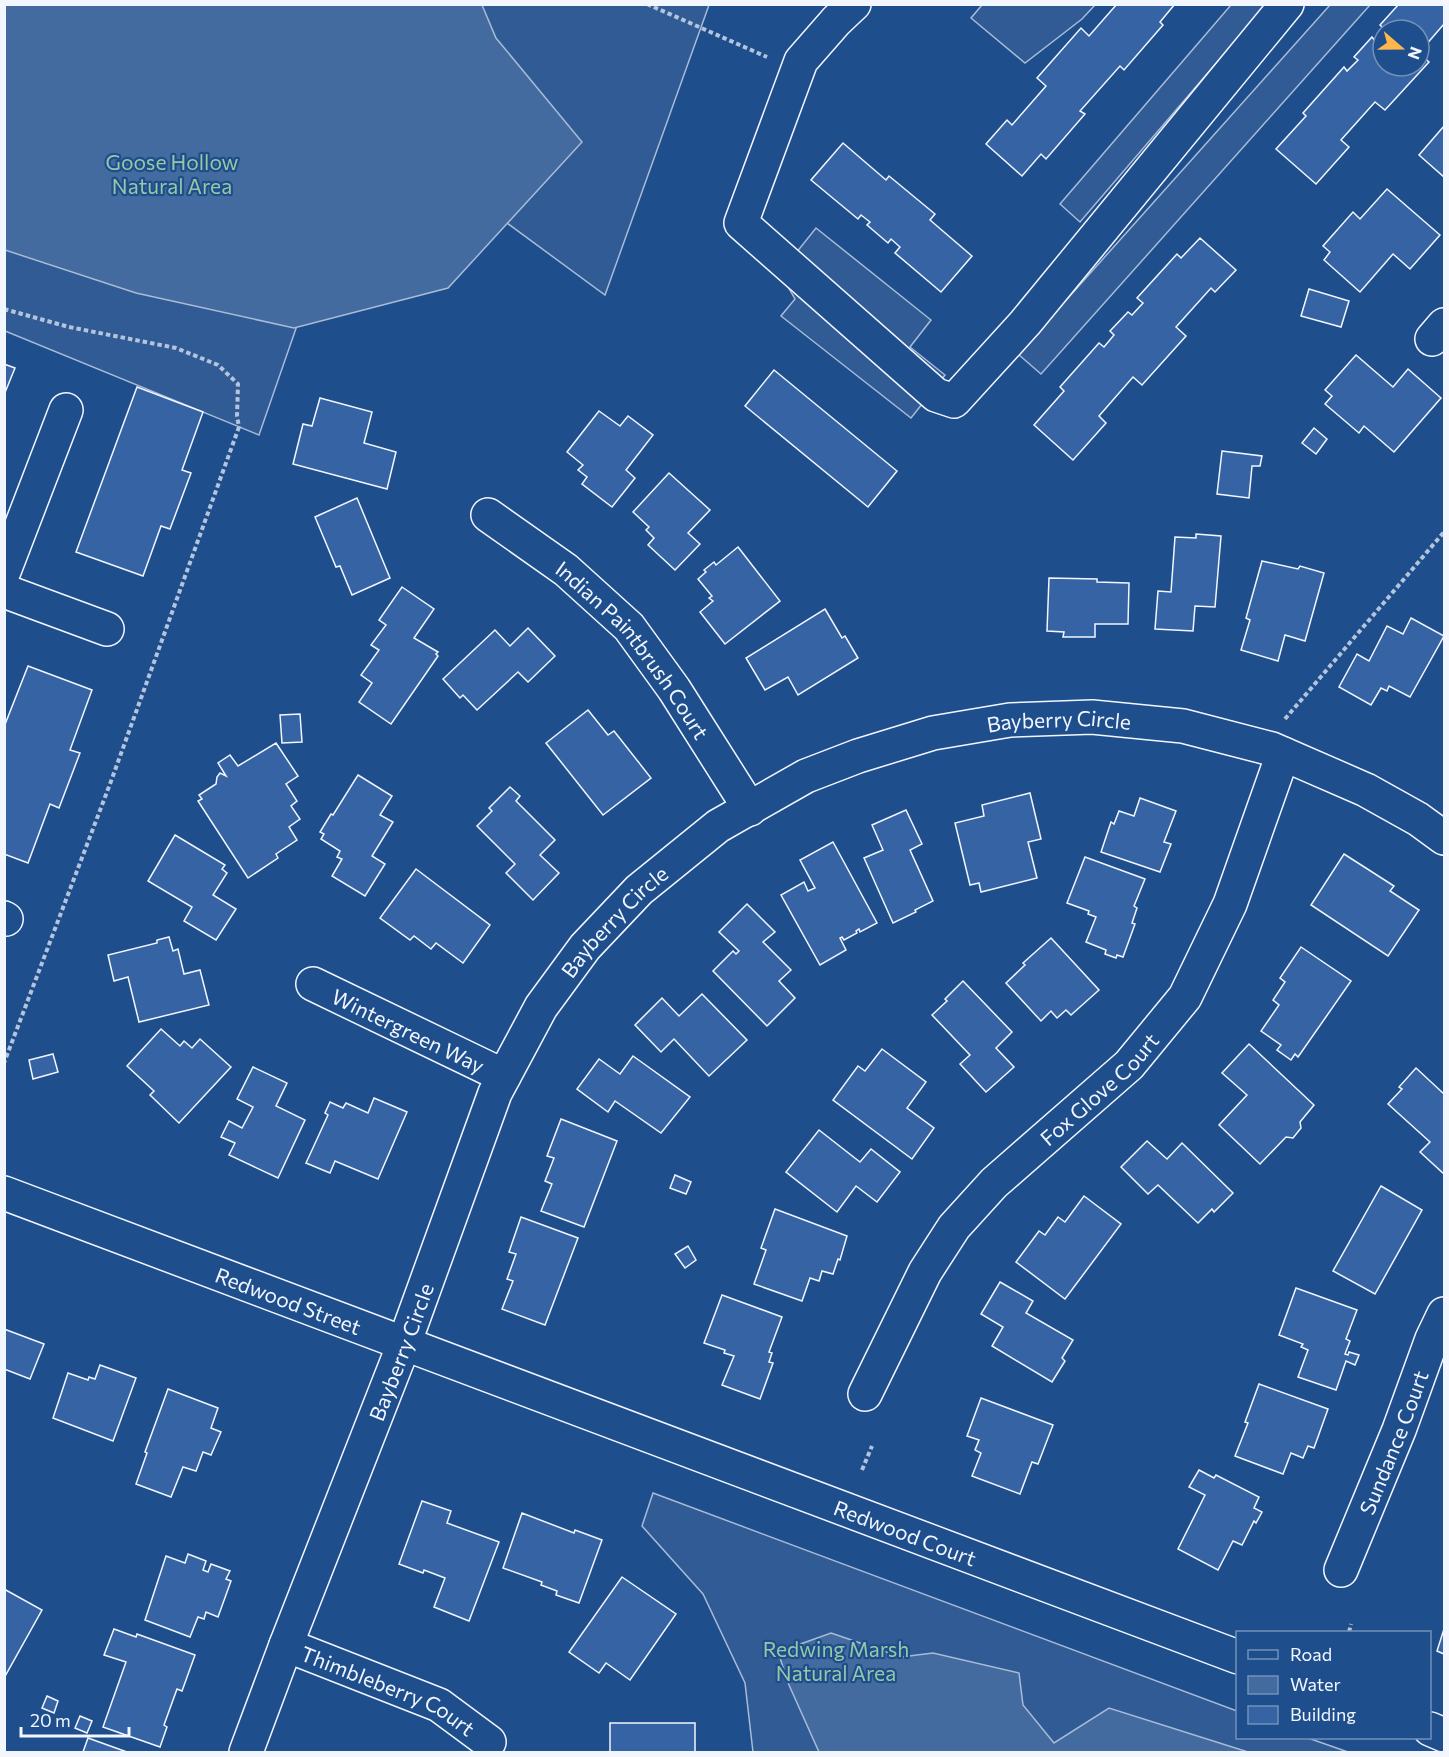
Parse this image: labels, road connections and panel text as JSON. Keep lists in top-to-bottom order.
{
  "streets": {
    "street": [
      "Indian Paintbrush Court",
      "Bayberry Circle",
      "Wintergreen Way",
      "Fox Glove Court",
      "Redwood Street",
      "Sundance Court",
      "Redwood Court",
      "Thimbleberry Court"
    ]
  },
  "crossings": [
    ["Indian Paintbrush Court", "Bayberry Circle"],
    ["Bayberry Circle", "Wintergreen Way"],
    ["Bayberry Circle", "Fox Glove Court"],
    ["Bayberry Circle", "Redwood Street"],
    ["Bayberry Circle", "Thimbleberry Court"],
    ["Redwood Street", "Redwood Court"]
  ],
  "parks": ["Goose Hollow Natural Area", "Redwing Marsh Natural Area"],
  "legend": ["Road", "Water", "Building"],
  "scale_bar": "20 m",
  "north": "right"
}
